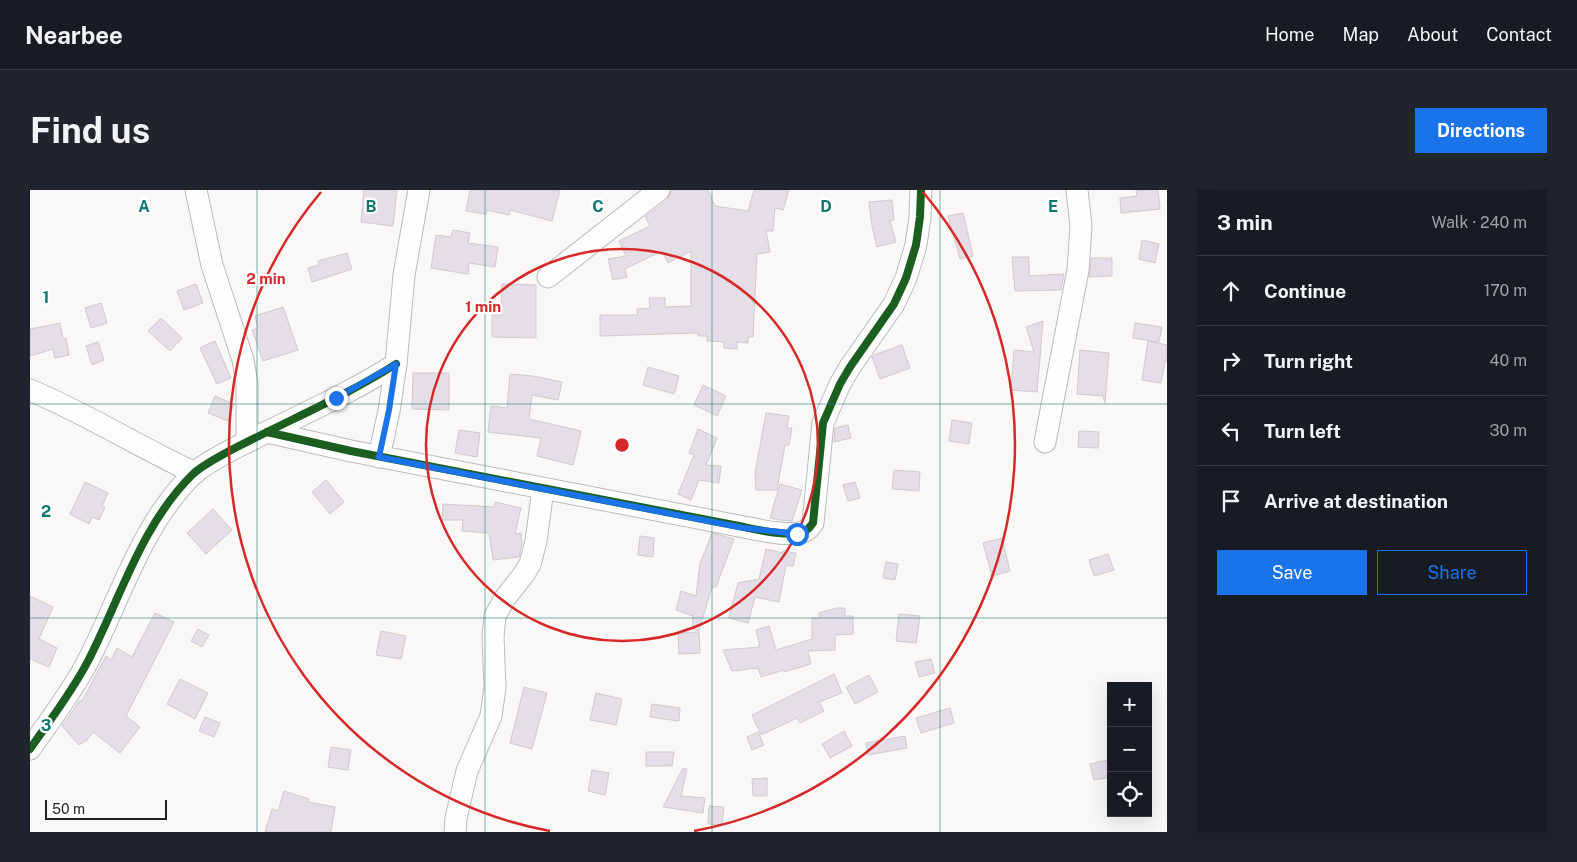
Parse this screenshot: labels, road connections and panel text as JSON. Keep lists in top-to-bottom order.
{
  "scale_bar": "50 m",
  "page": {
    "header": "Nearbee",
    "nav": [
      "Home",
      "Map",
      "About",
      "Contact"
    ],
    "buttons": [
      "Directions",
      ["Save", "Share"]
    ],
    "title": "Find us",
    "heading": ["3 min", "Walk · 240 m"],
    "list": [
      ["Continue", "170 m"],
      ["Turn right", "40 m"],
      ["Turn left", "30 m"],
      "Arrive at destination"
    ],
    "map_buttons": ["+", "−"],
    "scale": "50 m"
  },
  "grid": {
    "columns": [
      "A",
      "B",
      "C",
      "D",
      "E"
    ],
    "rows": ["1", "2", "3"]
  },
  "rings": ["2 min", "1 min"]
}
